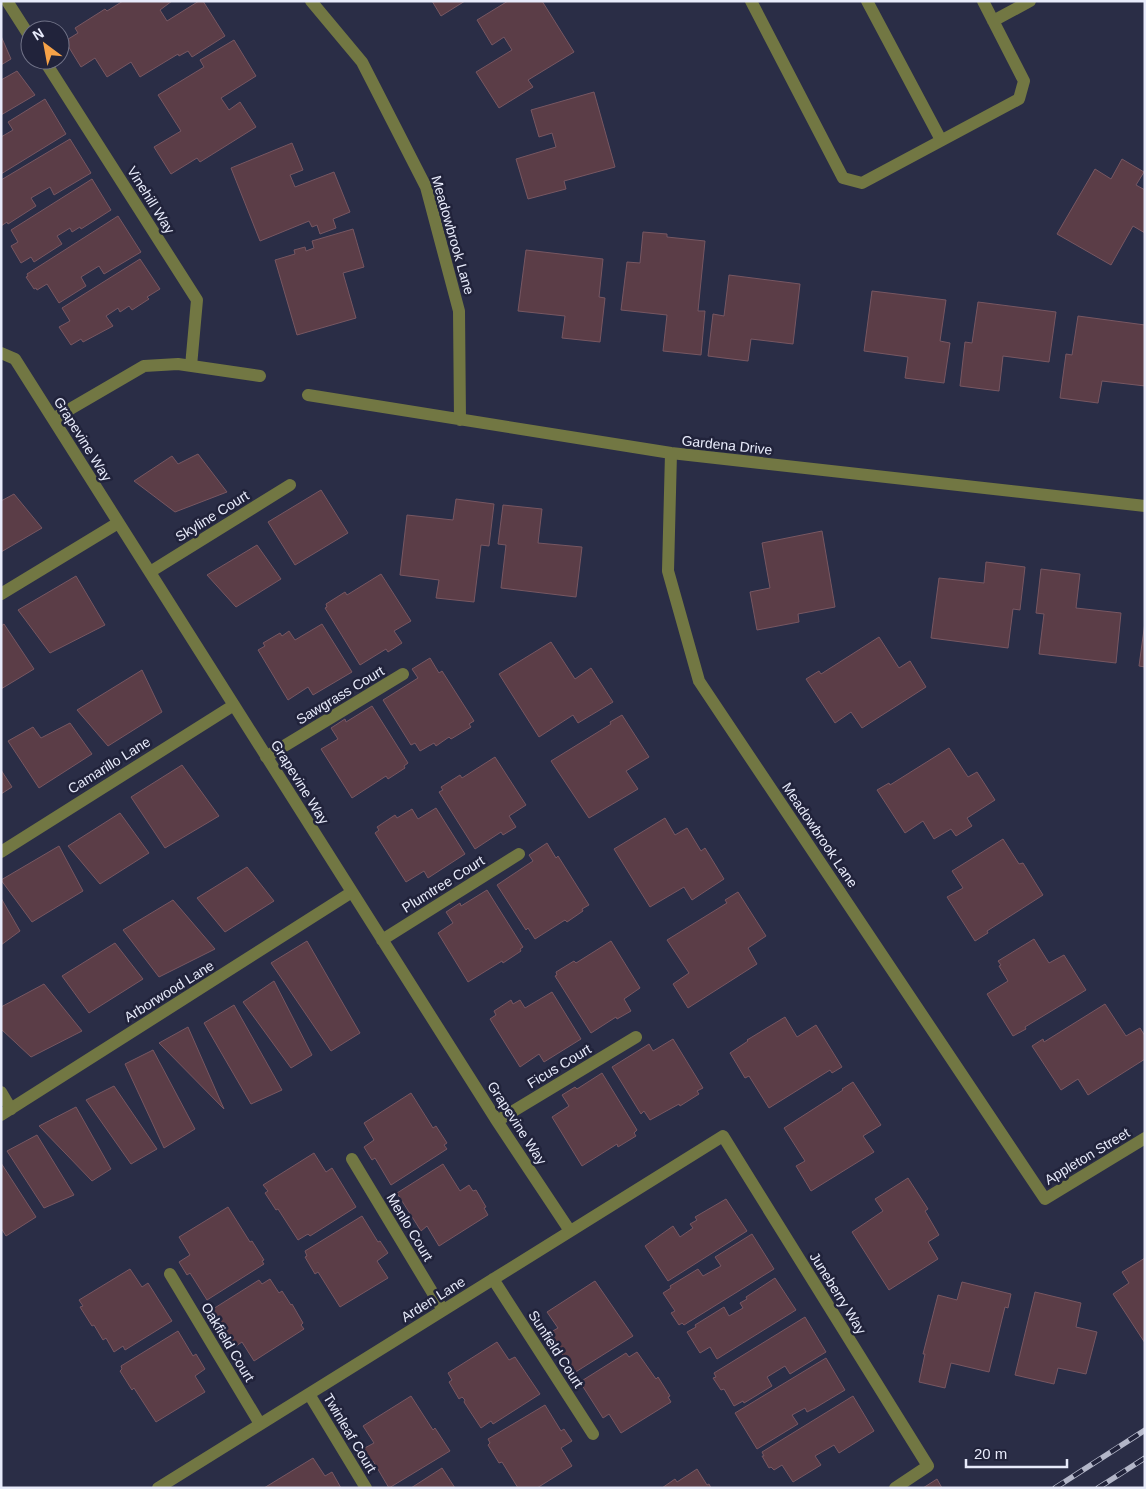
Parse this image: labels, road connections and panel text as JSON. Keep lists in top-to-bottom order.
{
  "streets": {
    "street": [
      "Vinehill Way",
      "Meadowbrook Lane",
      "Grapevine Way",
      "Gardena Drive",
      "Skyline Court",
      "Sawgrass Court",
      "Camarillo Lane",
      "Plumtree Court",
      "Arborwood Lane",
      "Ficus Court",
      "Appleton Street",
      "Menlo Court",
      "Juneberry Way",
      "Arden Lane",
      "Oakfield Court",
      "Sunfield Court",
      "Twinleaf Court"
    ]
  },
  "crossings": [
    ["Meadowbrook Lane", "Gardena Drive"],
    ["Meadowbrook Lane", "Appleton Street"],
    ["Grapevine Way", "Skyline Court"],
    ["Grapevine Way", "Sawgrass Court"],
    ["Grapevine Way", "Camarillo Lane"],
    ["Grapevine Way", "Plumtree Court"],
    ["Grapevine Way", "Arborwood Lane"],
    ["Grapevine Way", "Ficus Court"],
    ["Grapevine Way", "Arden Lane"],
    ["Menlo Court", "Arden Lane"],
    ["Juneberry Way", "Arden Lane"],
    ["Arden Lane", "Oakfield Court"],
    ["Arden Lane", "Sunfield Court"],
    ["Arden Lane", "Twinleaf Court"]
  ],
  "scale_bar": "20 m",
  "north": "top left"
}
